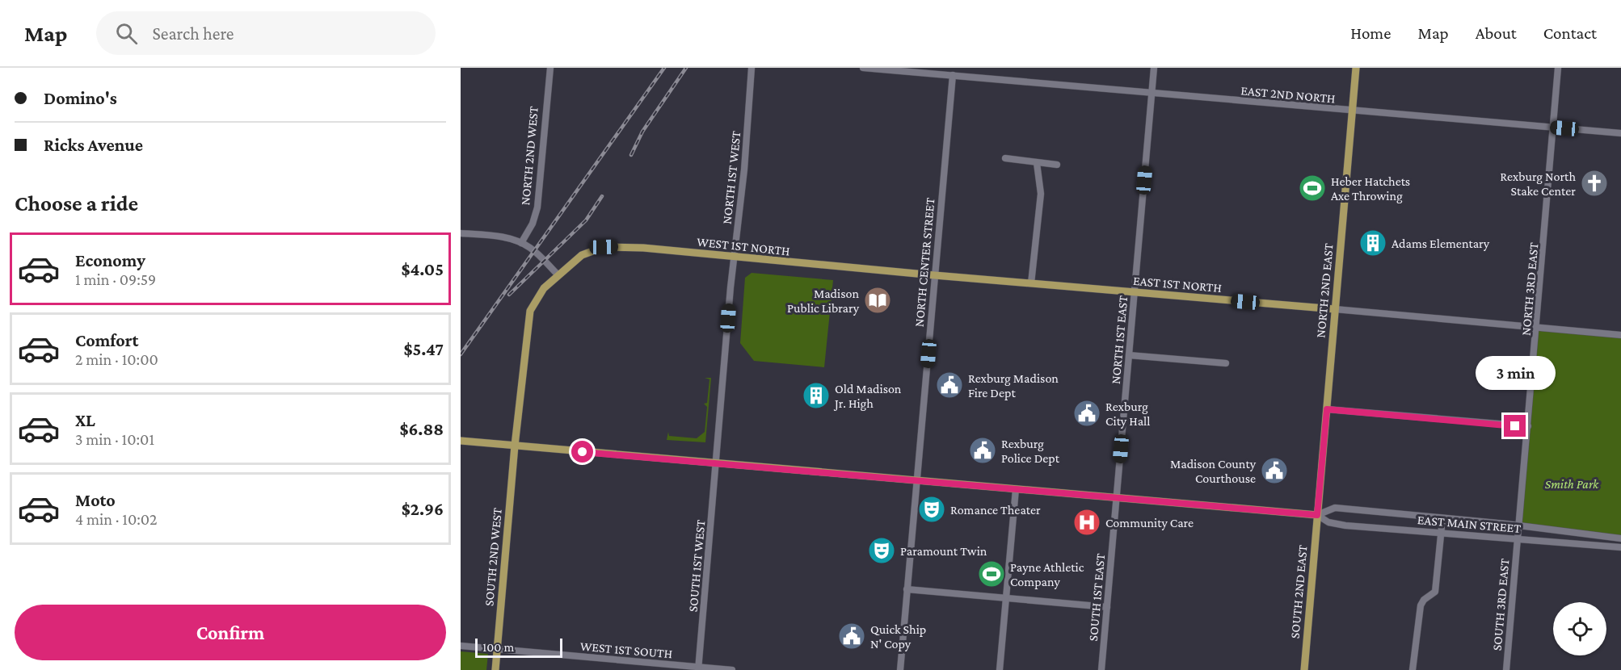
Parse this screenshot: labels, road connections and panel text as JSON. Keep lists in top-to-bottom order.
{
  "streets": {
    "main road": [
      "WEST 1ST NORTH",
      "EAST 1ST NORTH",
      "NORTH 2ND EAST",
      "EAST MAIN STREET",
      "SOUTH 2ND WEST",
      "SOUTH 2ND EAST"
    ],
    "street": [
      "EAST 2ND NORTH",
      "NORTH 2ND WEST",
      "NORTH 1ST WEST",
      "NORTH CENTER STREET",
      "NORTH 3RD EAST",
      "NORTH 1ST EAST",
      "SOUTH 1ST WEST",
      "SOUTH 1ST EAST",
      "SOUTH 3RD EAST",
      "WEST 1ST SOUTH"
    ]
  },
  "crossings": [
    ["EAST 2ND NORTH", "NORTH CENTER STREET"],
    ["EAST 2ND NORTH", "NORTH 3RD EAST"],
    ["EAST 2ND NORTH", "NORTH 2ND EAST"],
    ["EAST 2ND NORTH", "NORTH 1ST EAST"],
    ["NORTH 1ST WEST", "WEST 1ST NORTH"],
    ["NORTH 1ST WEST", "EAST MAIN STREET"],
    ["NORTH 1ST WEST", "SOUTH 1ST WEST"],
    ["WEST 1ST NORTH", "NORTH CENTER STREET"],
    ["WEST 1ST NORTH", "EAST 1ST NORTH"],
    ["WEST 1ST NORTH", "EAST MAIN STREET"],
    ["WEST 1ST NORTH", "SOUTH 2ND WEST"],
    ["NORTH CENTER STREET", "EAST 1ST NORTH"],
    ["NORTH CENTER STREET", "EAST MAIN STREET"],
    ["EAST 1ST NORTH", "NORTH 3RD EAST"],
    ["EAST 1ST NORTH", "NORTH 2ND EAST"],
    ["EAST 1ST NORTH", "NORTH 1ST EAST"],
    ["NORTH 3RD EAST", "EAST MAIN STREET"],
    ["NORTH 3RD EAST", "SOUTH 3RD EAST"],
    ["NORTH 2ND EAST", "EAST MAIN STREET"],
    ["NORTH 2ND EAST", "SOUTH 2ND EAST"],
    ["NORTH 1ST EAST", "EAST MAIN STREET"],
    ["NORTH 1ST EAST", "SOUTH 1ST EAST"],
    ["EAST MAIN STREET", "SOUTH 2ND WEST"],
    ["EAST MAIN STREET", "SOUTH 1ST WEST"],
    ["EAST MAIN STREET", "SOUTH 2ND EAST"],
    ["EAST MAIN STREET", "SOUTH 1ST EAST"],
    ["EAST MAIN STREET", "SOUTH 3RD EAST"],
    ["SOUTH 2ND WEST", "WEST 1ST SOUTH"],
    ["SOUTH 1ST WEST", "WEST 1ST SOUTH"]
  ],
  "parks": ["Smith Park"],
  "places": {
    "church": ["Rexburg North Stake Center"],
    "sports": ["Heber Hatchets Axe Throwing", "Payne Athletic Company"],
    "building": ["Adams Elementary", "Old Madison Jr. High"],
    "library": ["Madison Public Library"],
    "public building": [
      "Rexburg Madison Fire Dept",
      "Rexburg City Hall",
      "Rexburg Police Dept",
      "Madison County Courthouse",
      "Quick Ship N' Copy"
    ],
    "theatre": ["Romance Theater", "Paramount Twin"],
    "hospital": ["Community Care"]
  },
  "scale_bar": "100 m",
  "page": {
    "header": "Map",
    "search": "Search here",
    "nav": [
      "Home",
      "Map",
      "About",
      "Contact"
    ],
    "banner": ["Domino's", "Ricks Avenue"],
    "heading": "Choose a ride",
    "list": [
      {
        "name": "Economy",
        "note": "1 min · 09:59",
        "value": "$4.05"
      },
      {
        "name": "Comfort",
        "note": "2 min · 10:00",
        "value": "$5.47"
      },
      {
        "name": "XL",
        "note": "3 min · 10:01",
        "value": "$6.88"
      },
      {
        "name": "Moto",
        "note": "4 min · 10:02",
        "value": "$2.96"
      }
    ],
    "bubble": "3 min",
    "buttons": "Confirm",
    "scale": "100 m"
  }
}
